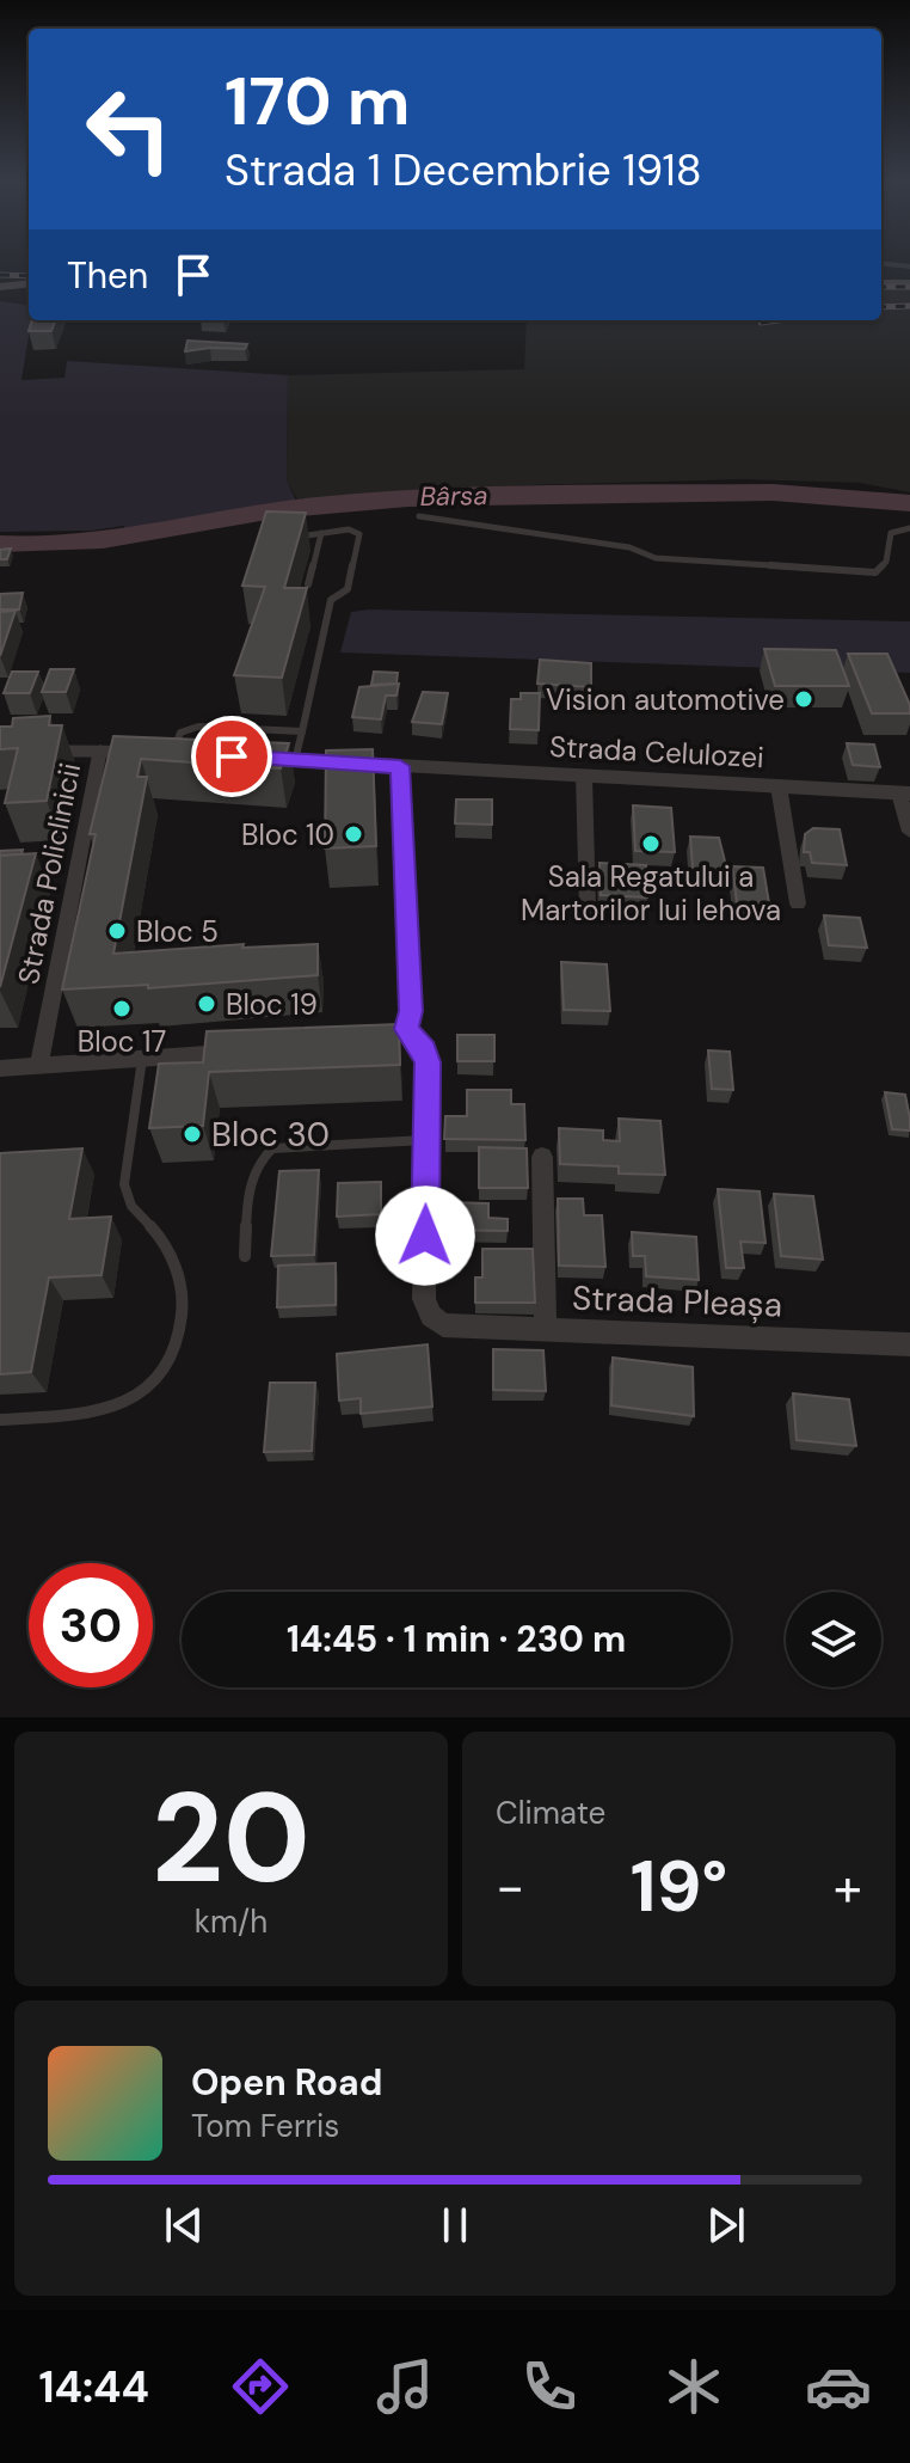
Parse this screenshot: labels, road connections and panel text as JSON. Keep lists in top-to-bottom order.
{
  "streets": {
    "street": ["Strada Celulozei", "Strada Policlinicii", "Strada Pleașa"]
  },
  "water": ["Bârsa"],
  "places": [
    "Vision automotive",
    "Bloc 10",
    "Sala Regatului a Martorilor lui Iehova",
    "Bloc 5",
    "Bloc 19",
    "Bloc 17",
    "Bloc 30"
  ],
  "page": {
    "turn": ["170 m", "Strada 1 Decembrie 1918"],
    "then": "Then",
    "limit": "30",
    "trip": "14:45 · 1 min · 230 m",
    "tile": [
      ["20", "km/h"],
      "Climate"
    ],
    "heat": ["−", "19°", "+"],
    "song": ["Open Road", "Tom Ferris"],
    "tabs": "14:44"
  }
}
